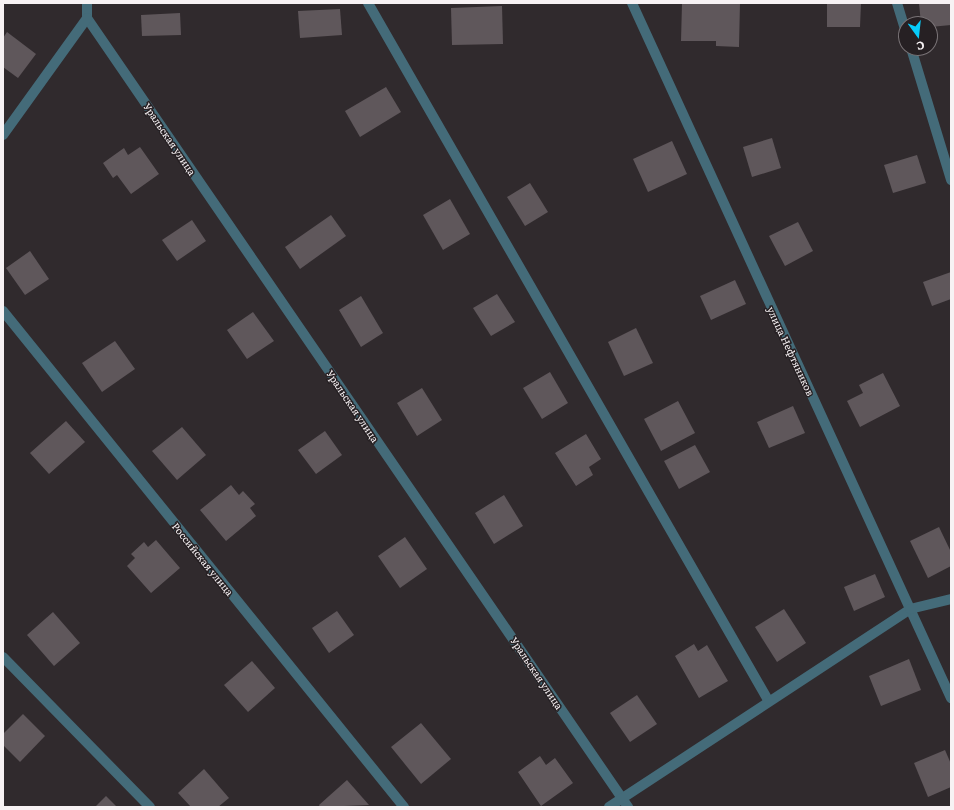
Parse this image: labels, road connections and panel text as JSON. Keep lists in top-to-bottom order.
{
  "streets": {
    "street": ["Уральская улица", "улица Нефтяников", "Российская улица"]
  },
  "north": "bottom"
}
